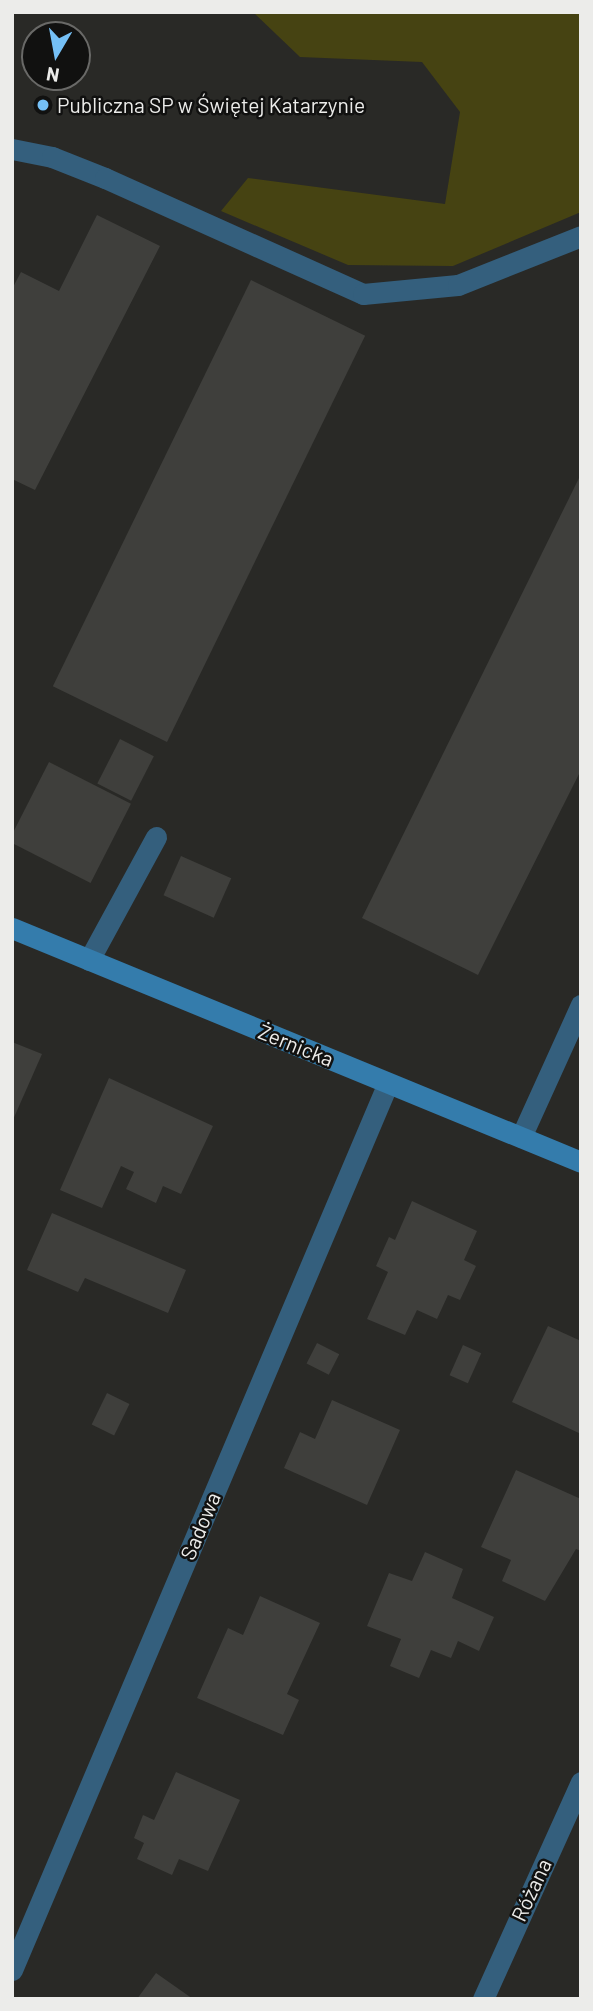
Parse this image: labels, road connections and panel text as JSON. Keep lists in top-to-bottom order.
{
  "streets": {
    "street": ["Żernicka", "Sadowa", "Różana"]
  },
  "crossings": [
    ["Żernicka", "Sadowa"]
  ],
  "places": ["Publiczna SP w Świętej Katarzynie"],
  "north": "bottom"
}
